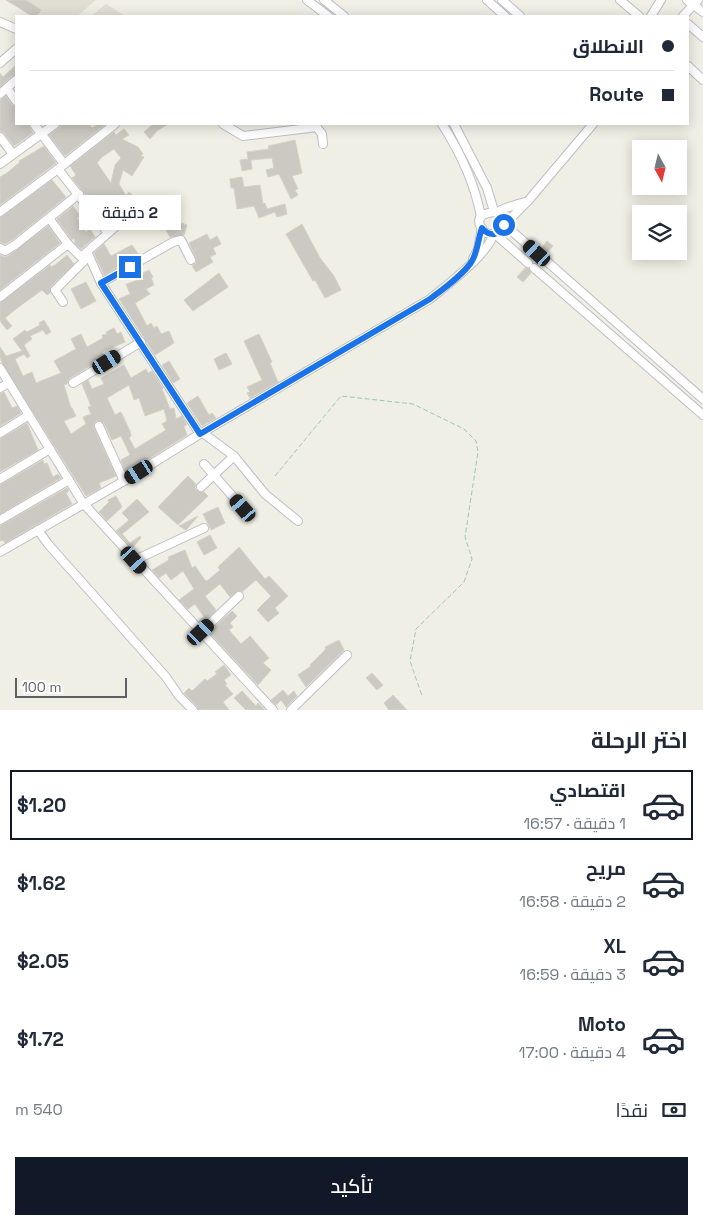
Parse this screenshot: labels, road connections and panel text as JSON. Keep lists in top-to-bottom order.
{
  "scale_bar": "100 m",
  "north": "bottom",
  "page": {
    "banner": ["الانطلاق", "Route"],
    "bubble": "2 دقيقة",
    "scale": "100 m",
    "heading": "اختر الرحلة",
    "list": [
      {
        "name": "اقتصادي",
        "note": "1 دقيقة · 16:57",
        "value": "$1.20"
      },
      {
        "name": "مريح",
        "note": "2 دقيقة · 16:58",
        "value": "$1.62"
      },
      {
        "name": "XL",
        "note": "3 دقيقة · 16:59",
        "value": "$2.05"
      },
      {
        "name": "Moto",
        "note": "4 دقيقة · 17:00",
        "value": "$1.72"
      }
    ],
    "pay": ["نقدًا", "540 m"],
    "buttons": "تأكيد"
  }
}
